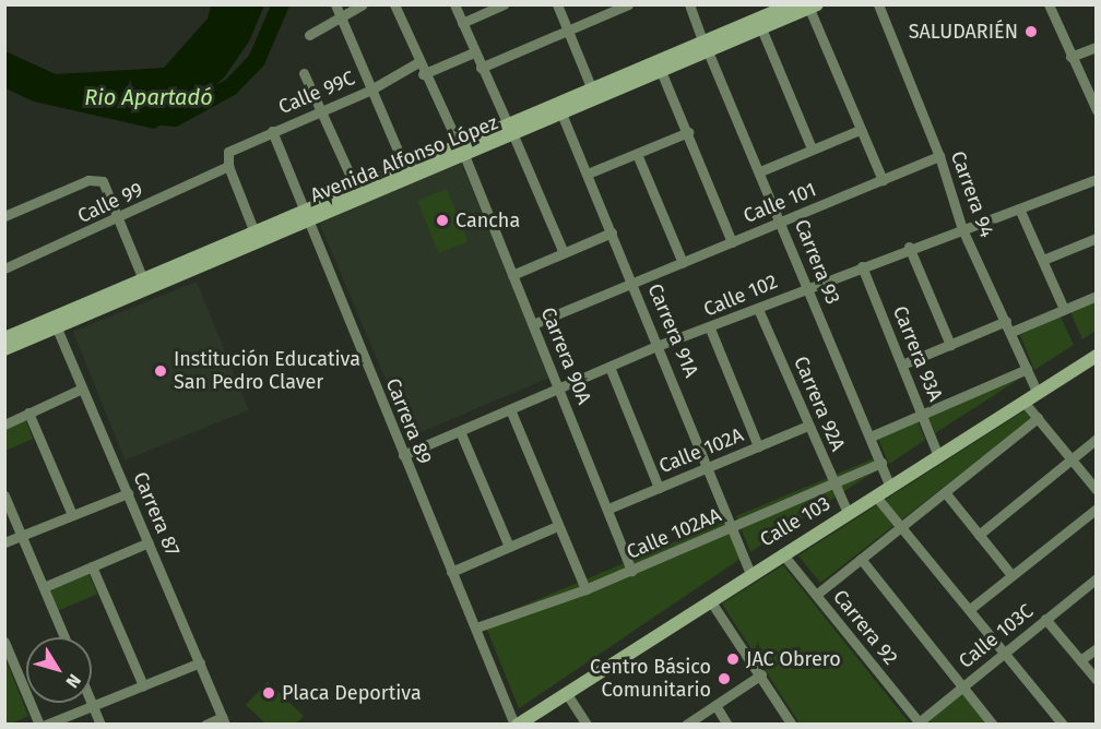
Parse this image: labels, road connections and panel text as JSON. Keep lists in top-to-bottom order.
{
  "streets": {
    "street": [
      "Calle 99C",
      "Avenida Alfonso López",
      "Carrera 94",
      "Calle 99",
      "Calle 101",
      "Carrera 93",
      "Calle 102",
      "Carrera 91A",
      "Carrera 93A",
      "Carrera 90A",
      "Carrera 92A",
      "Carrera 89",
      "Calle 102A",
      "Carrera 87",
      "Calle 103",
      "Calle 102AA",
      "Carrera 92",
      "Calle 103C"
    ]
  },
  "crossings": [
    ["Calle 99C", "Calle 99"],
    ["Calle 99C", "Carrera 90A"],
    ["Calle 99C", "Carrera 89"],
    ["Avenida Alfonso López", "Carrera 93"],
    ["Avenida Alfonso López", "Carrera 91A"],
    ["Avenida Alfonso López", "Carrera 90A"],
    ["Avenida Alfonso López", "Carrera 89"],
    ["Avenida Alfonso López", "Carrera 87"],
    ["Carrera 94", "Calle 101"],
    ["Carrera 94", "Calle 102"],
    ["Carrera 94", "Calle 103"],
    ["Calle 101", "Carrera 93"],
    ["Calle 101", "Carrera 91A"],
    ["Calle 101", "Carrera 90A"],
    ["Carrera 93", "Calle 102"],
    ["Carrera 93", "Calle 103"],
    ["Carrera 93", "Calle 102AA"],
    ["Calle 102", "Carrera 91A"],
    ["Calle 102", "Carrera 93A"],
    ["Calle 102", "Carrera 90A"],
    ["Calle 102", "Carrera 92A"],
    ["Calle 102", "Carrera 89"],
    ["Carrera 91A", "Calle 102A"],
    ["Carrera 91A", "Calle 103"],
    ["Carrera 91A", "Calle 102AA"],
    ["Carrera 93A", "Calle 103"],
    ["Carrera 90A", "Calle 102A"],
    ["Carrera 90A", "Calle 102AA"],
    ["Carrera 92A", "Calle 102A"],
    ["Carrera 92A", "Calle 103"],
    ["Carrera 92A", "Calle 102AA"],
    ["Carrera 89", "Calle 103"],
    ["Carrera 89", "Calle 102AA"],
    ["Calle 103", "Carrera 92"],
    ["Carrera 92", "Calle 103C"]
  ],
  "water": ["Rio Apartadó"],
  "places": [
    "SALUDARIÉN",
    "Cancha",
    "Institución Educativa San Pedro Claver",
    "JAC Obrero",
    "Centro Básico Comunitario",
    "Placa Deportiva"
  ],
  "north": "bottom right"
}
